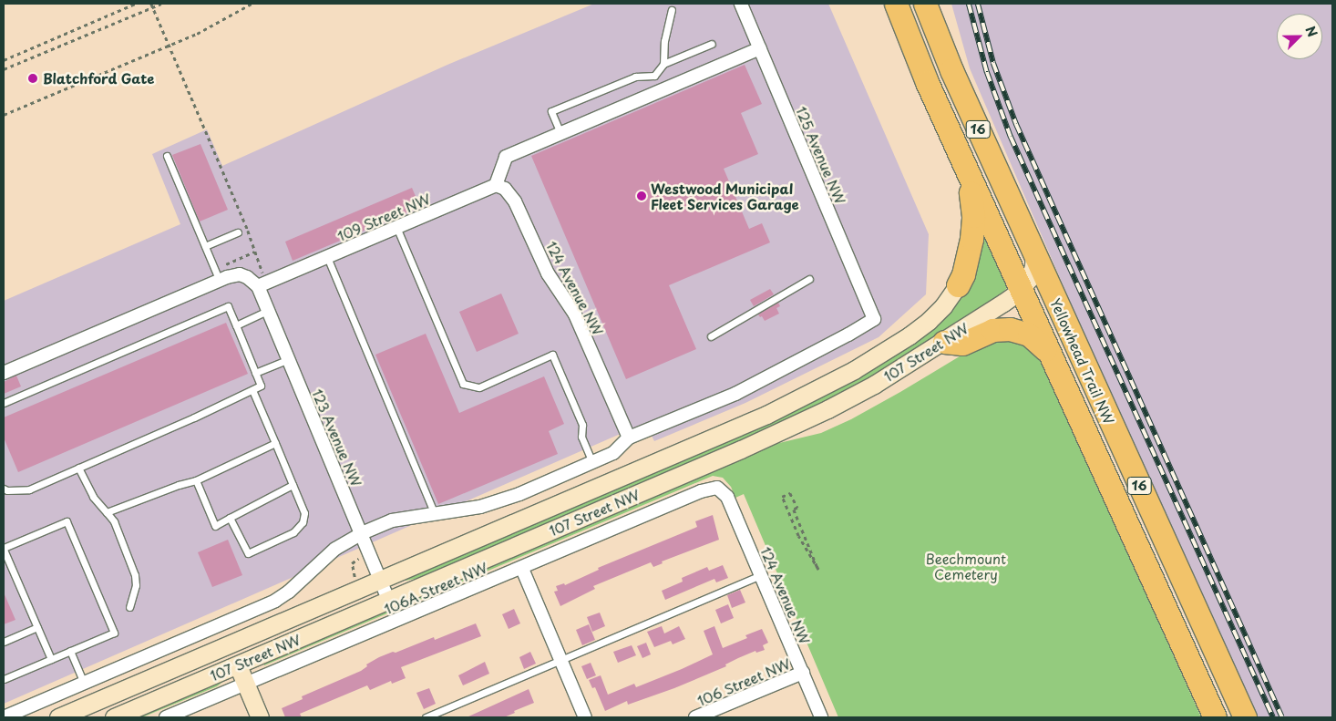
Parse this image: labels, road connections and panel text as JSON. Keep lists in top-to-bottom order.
{
  "streets": {
    "highway": ["16", "Yellowhead Trail NW"],
    "main road": ["107 Street NW"],
    "street": [
      "125 Avenue NW",
      "109 Street NW",
      "124 Avenue NW",
      "123 Avenue NW",
      "106A Street NW",
      "106 Street NW"
    ]
  },
  "crossings": [
    ["125 Avenue NW", "124 Avenue NW"],
    ["109 Street NW", "124 Avenue NW"],
    ["109 Street NW", "123 Avenue NW"],
    ["124 Avenue NW", "106A Street NW"],
    ["124 Avenue NW", "106 Street NW"],
    ["107 Street NW", "Yellowhead Trail NW"],
    ["107 Street NW", "123 Avenue NW"]
  ],
  "parks": ["Beechmount Cemetery"],
  "places": ["Blatchford Gate", "Westwood Municipal Fleet Services Garage"],
  "north": "top right"
}
